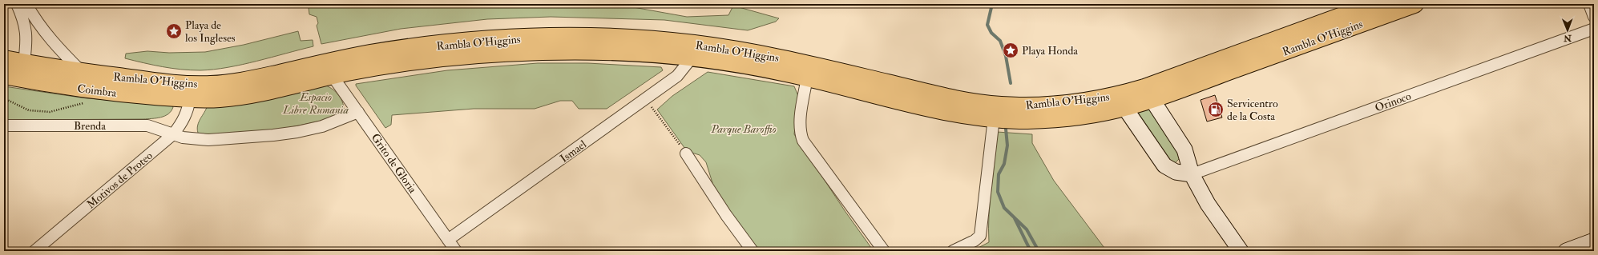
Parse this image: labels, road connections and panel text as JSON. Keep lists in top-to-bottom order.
{
  "streets": {
    "main road": ["Rambla O'Higgins", "Coimbra"],
    "street": [
      "Orinoco",
      "Brenda",
      "Ismael",
      "Grito de Gloria",
      "Motivos de Proteo"
    ]
  },
  "crossings": [
    ["Rambla O'Higgins", "Coimbra"],
    ["Rambla O'Higgins", "Ismael"],
    ["Rambla O'Higgins", "Grito de Gloria"],
    ["Rambla O'Higgins", "Motivos de Proteo"],
    ["Coimbra", "Motivos de Proteo"],
    ["Brenda", "Motivos de Proteo"],
    ["Ismael", "Grito de Gloria"]
  ],
  "parks": ["Espacio Libre Rumania", "Parque Baroffio"],
  "places": {
    "place": ["Playa de los Ingleses", "Playa Honda"],
    "fuel station": ["Servicentro de la Costa"]
  },
  "north": "bottom"
}
